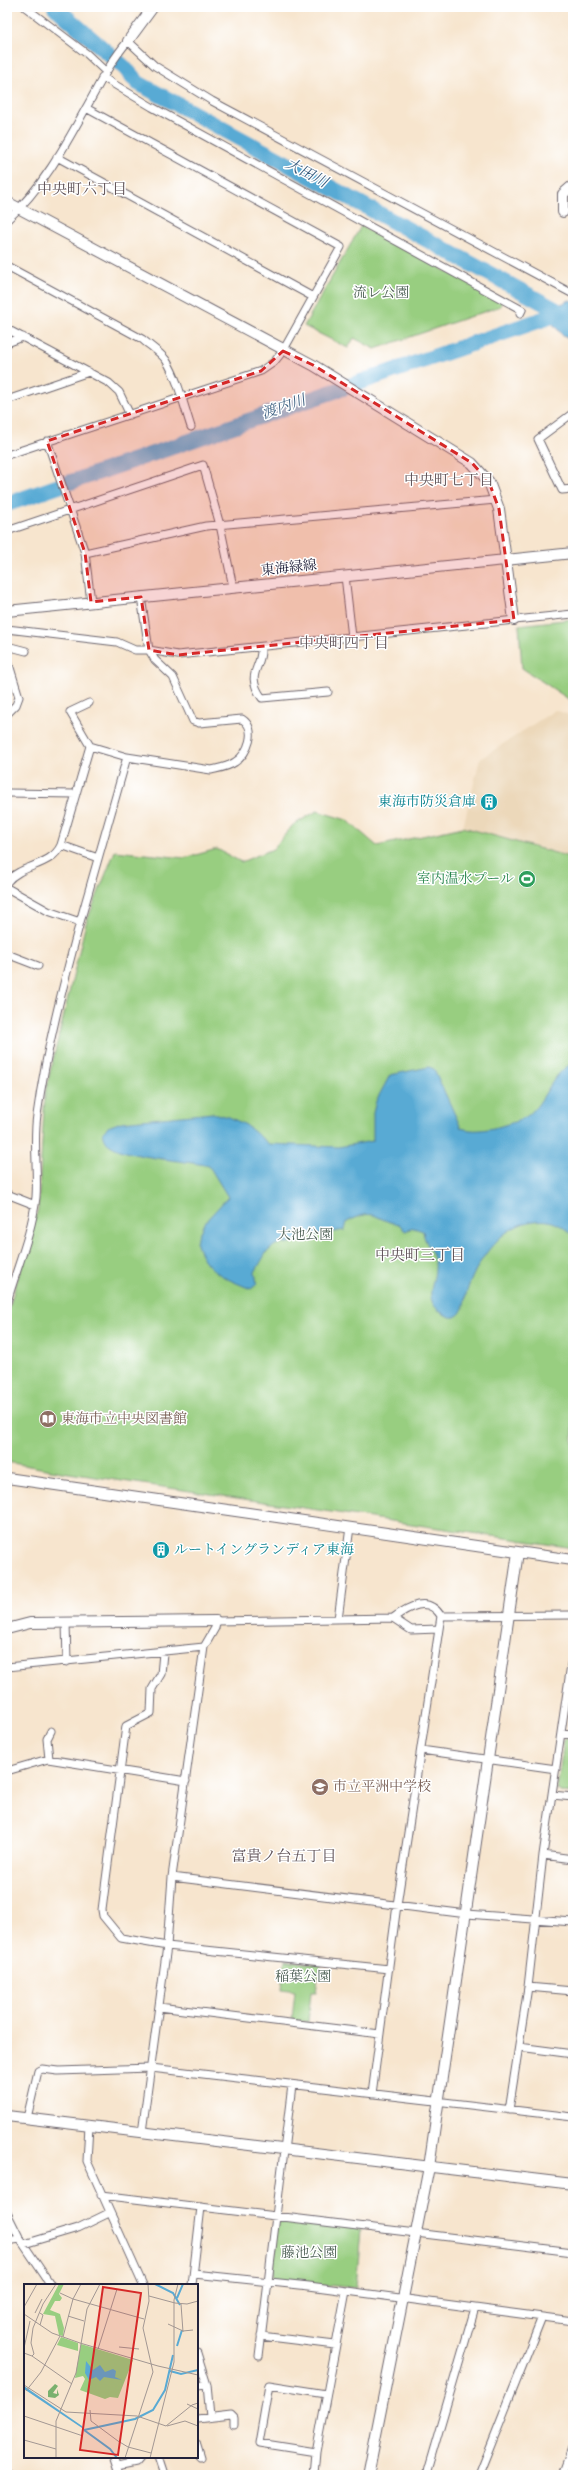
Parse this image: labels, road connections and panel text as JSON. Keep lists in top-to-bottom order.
{
  "streets": {
    "street": ["東海緑線"]
  },
  "districts": [
    "中央町六丁目",
    "中央町七丁目",
    "中央町四丁目",
    "中央町三丁目",
    "富貴ノ台五丁目"
  ],
  "water": ["大田川", "渡内川"],
  "parks": [
    "流レ公園",
    "大池公園",
    "稲葉公園",
    "藤池公園"
  ],
  "places": {
    "building": ["東海市防災倉庫", "ルートイングランディア東海"],
    "sports": ["室内温水プール"],
    "library": ["東海市立中央図書館"],
    "school or university": ["市立平洲中学校"]
  }
}
